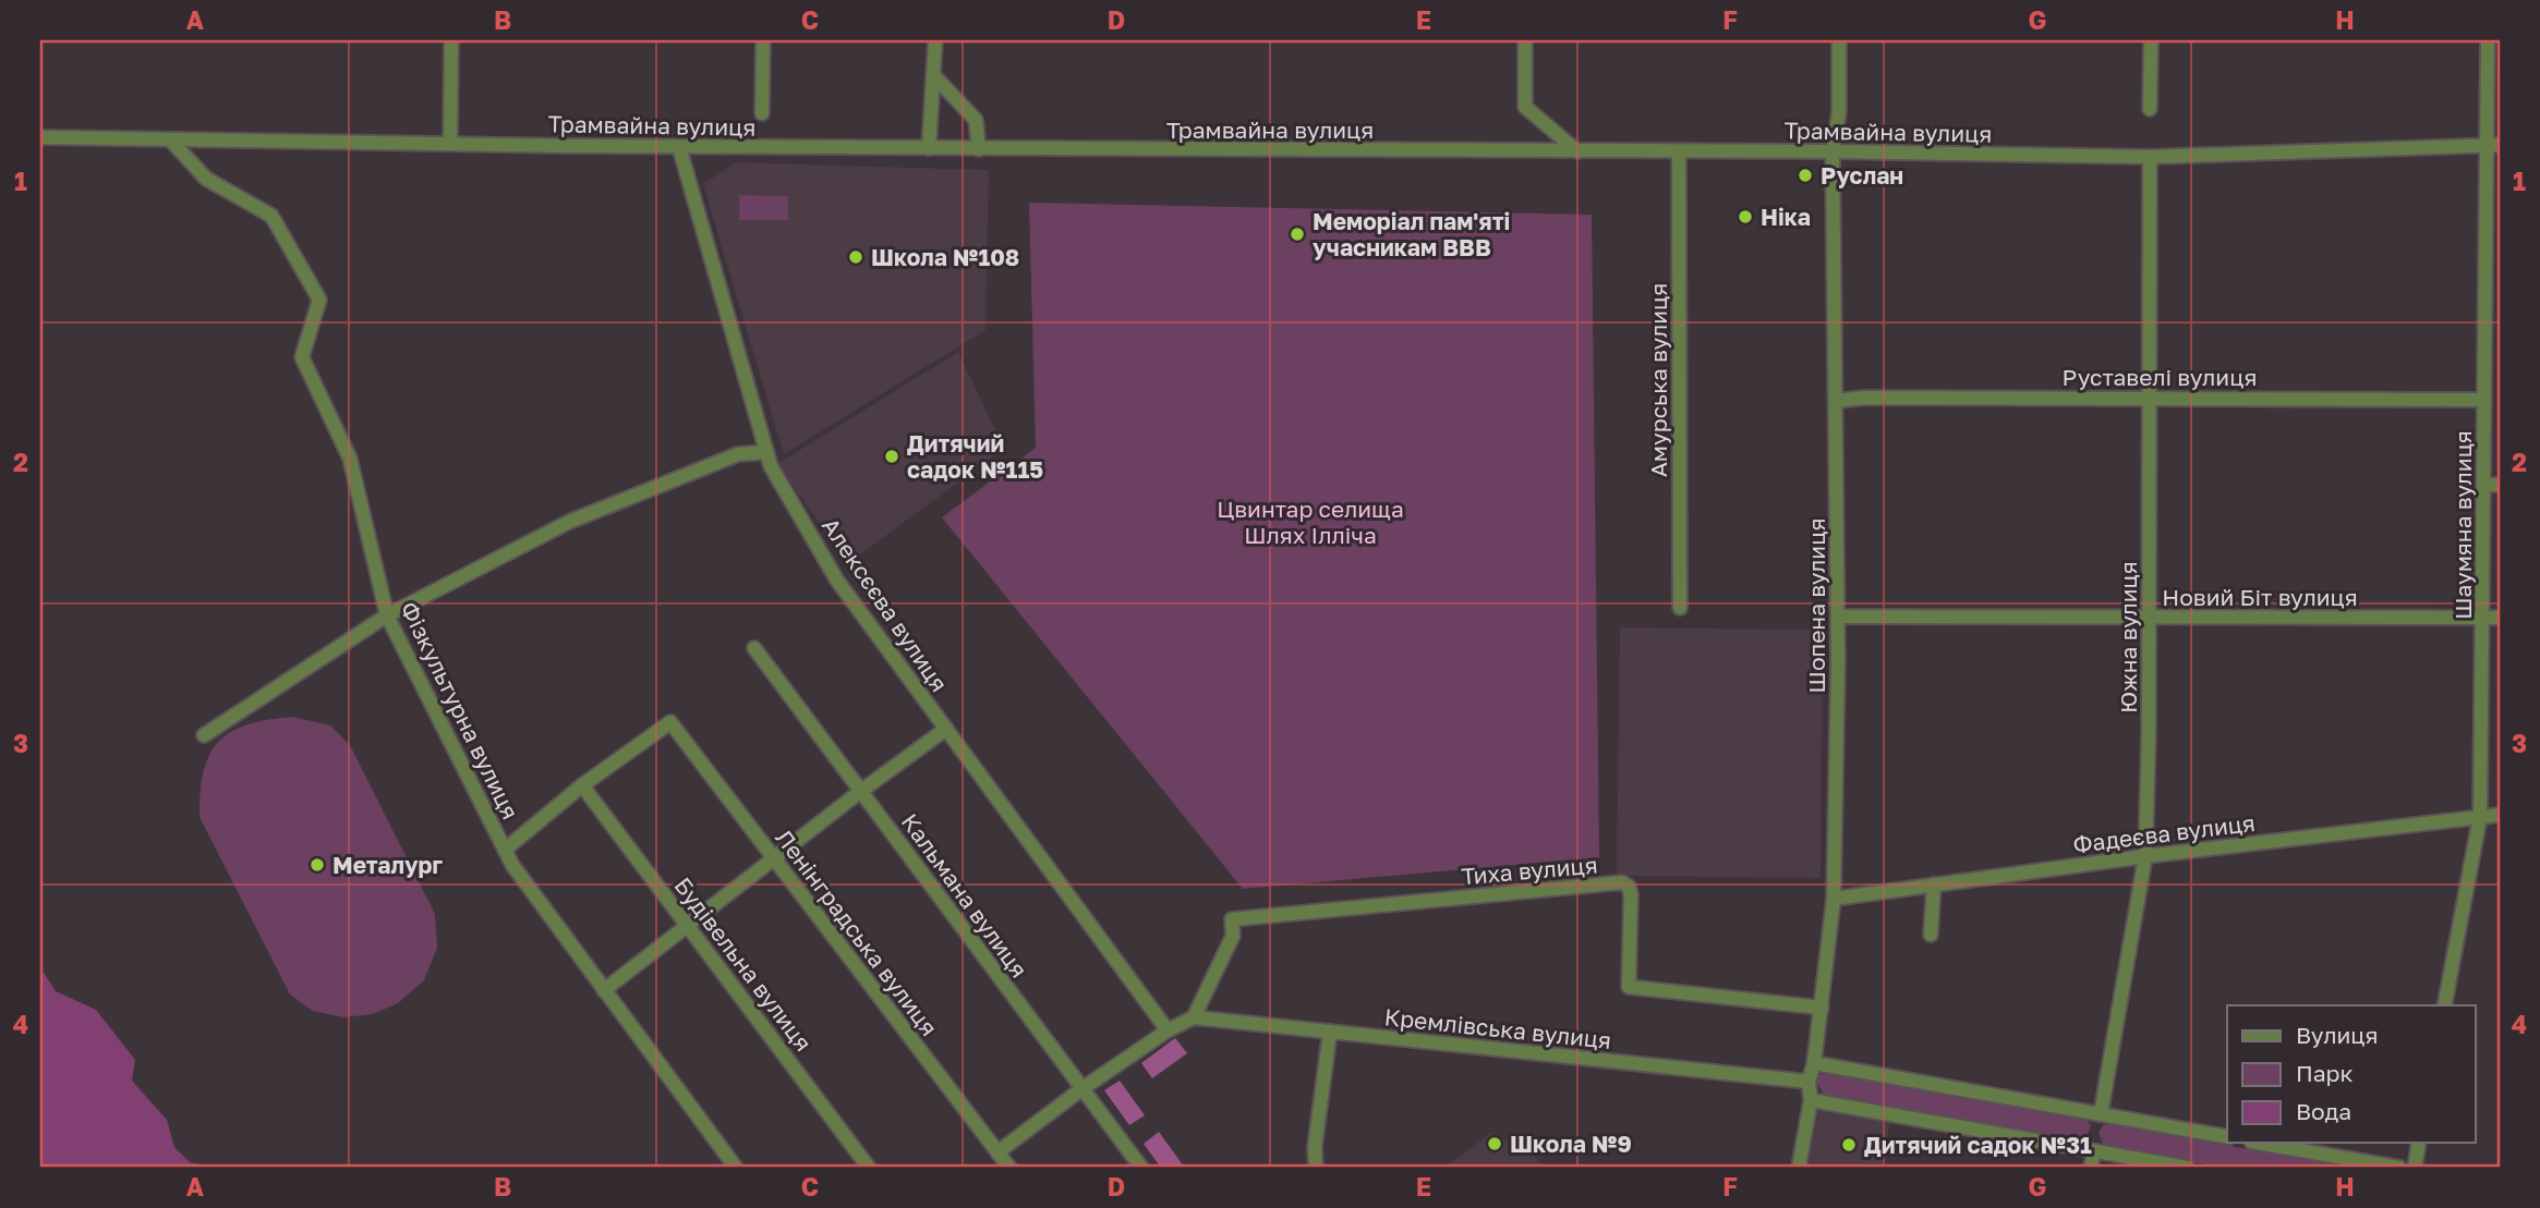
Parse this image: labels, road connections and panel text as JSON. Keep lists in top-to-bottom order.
{
  "streets": {
    "street": [
      "Трамвайна вулиця",
      "Руставелі вулиця",
      "Амурська вулиця",
      "Шаумяна вулиця",
      "Новий Біт вулиця",
      "Алексєєва вулиця",
      "Шопена вулиця",
      "Южна вулиця",
      "Фiзкультурна вулиця",
      "Фадеєва вулиця",
      "Тиха вулиця",
      "Кальмана вулиця",
      "Ленінградська вулиця",
      "Будівельна вулиця",
      "Кремлівська вулиця"
    ]
  },
  "crossings": [
    ["Трамвайна вулиця", "Амурська вулиця"],
    ["Трамвайна вулиця", "Шаумяна вулиця"],
    ["Трамвайна вулиця", "Алексєєва вулиця"],
    ["Трамвайна вулиця", "Шопена вулиця"],
    ["Трамвайна вулиця", "Южна вулиця"],
    ["Трамвайна вулиця", "Фiзкультурна вулиця"],
    ["Руставелі вулиця", "Шаумяна вулиця"],
    ["Руставелі вулиця", "Шопена вулиця"],
    ["Руставелі вулиця", "Южна вулиця"],
    ["Шаумяна вулиця", "Новий Біт вулиця"],
    ["Шаумяна вулиця", "Фадеєва вулиця"],
    ["Новий Біт вулиця", "Шопена вулиця"],
    ["Новий Біт вулиця", "Южна вулиця"],
    ["Шопена вулиця", "Фадеєва вулиця"],
    ["Шопена вулиця", "Тиха вулиця"],
    ["Шопена вулиця", "Кремлівська вулиця"],
    ["Южна вулиця", "Фадеєва вулиця"],
    ["Тиха вулиця", "Кремлівська вулиця"],
    ["Ленінградська вулиця", "Будівельна вулиця"]
  ],
  "parks": ["Цвинтар селища Шлях Ілліча"],
  "places": [
    "Руслан",
    "Ніка",
    "Меморіал пам'яті учасникам ВВВ",
    "Школа №108",
    "Дитячий садок №115",
    "Металург",
    "Школа №9",
    "Дитячий садок №31"
  ],
  "legend": ["Вулиця", "Парк", "Вода"],
  "grid": {
    "columns": [
      "A",
      "B",
      "C",
      "D",
      "E",
      "F",
      "G",
      "H"
    ],
    "rows": [
      "1",
      "2",
      "3",
      "4"
    ]
  }
}
